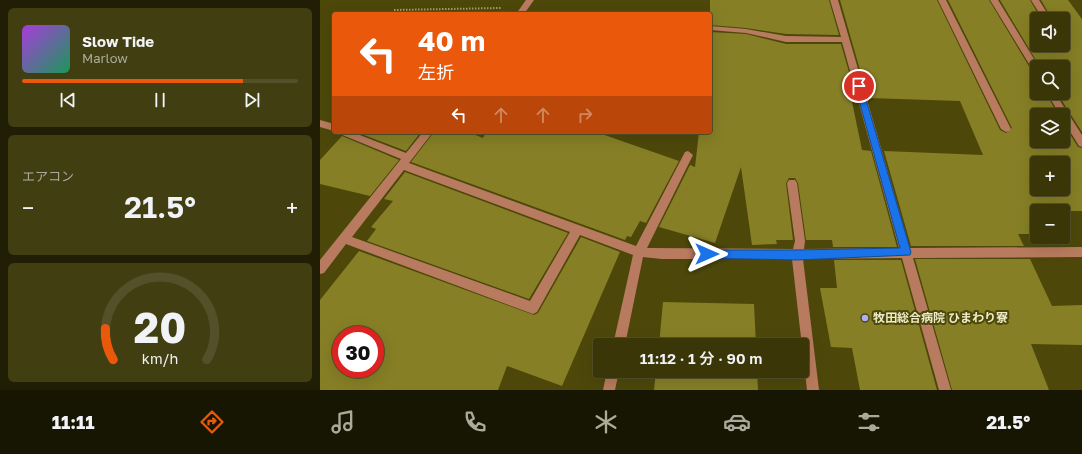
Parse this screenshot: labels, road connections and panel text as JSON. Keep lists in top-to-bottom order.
{
  "places": ["牧田総合病院 ひまわり寮"],
  "page": {
    "map_buttons": ["+", "−"],
    "turn": ["40 m", "左折"],
    "song": ["Slow Tide", "Marlow"],
    "tile": "エアコン",
    "heat": ["−", "21.5°", "+"],
    "limit": "30",
    "trip": "11:12 · 1 分 · 90 m",
    "tabs": ["11:11", "21.5°"],
    "gauge": ["20", "km/h"]
  }
}
